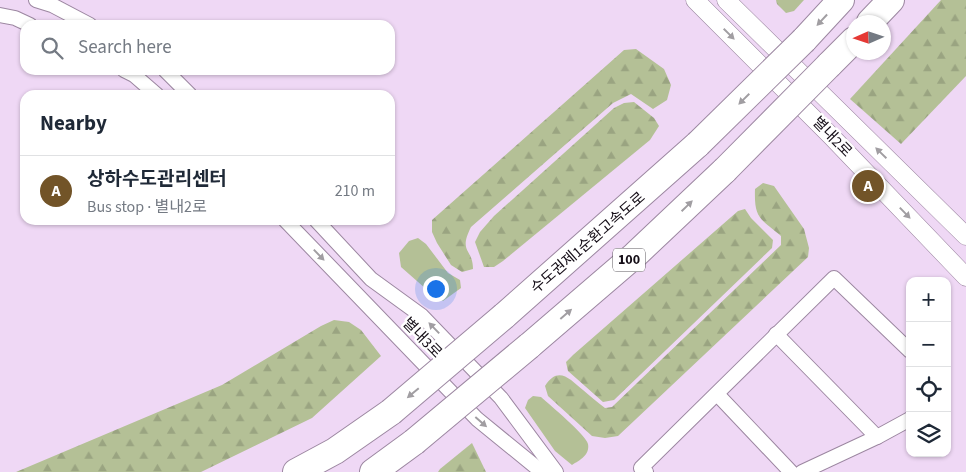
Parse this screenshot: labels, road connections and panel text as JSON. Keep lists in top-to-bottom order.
{
  "streets": {
    "highway": ["수도권제1순환고속도로", "100"],
    "street": ["별내2로", "별내3로"]
  },
  "north": "left",
  "page": {
    "search": "Search here",
    "heading": "Nearby",
    "list": [
      {
        "mark": "A",
        "name": "상하수도관리센터",
        "note": "Bus stop · 별내2로",
        "value": "210 m"
      }
    ],
    "pins": "A",
    "map_buttons": ["+", "−"]
  }
}
